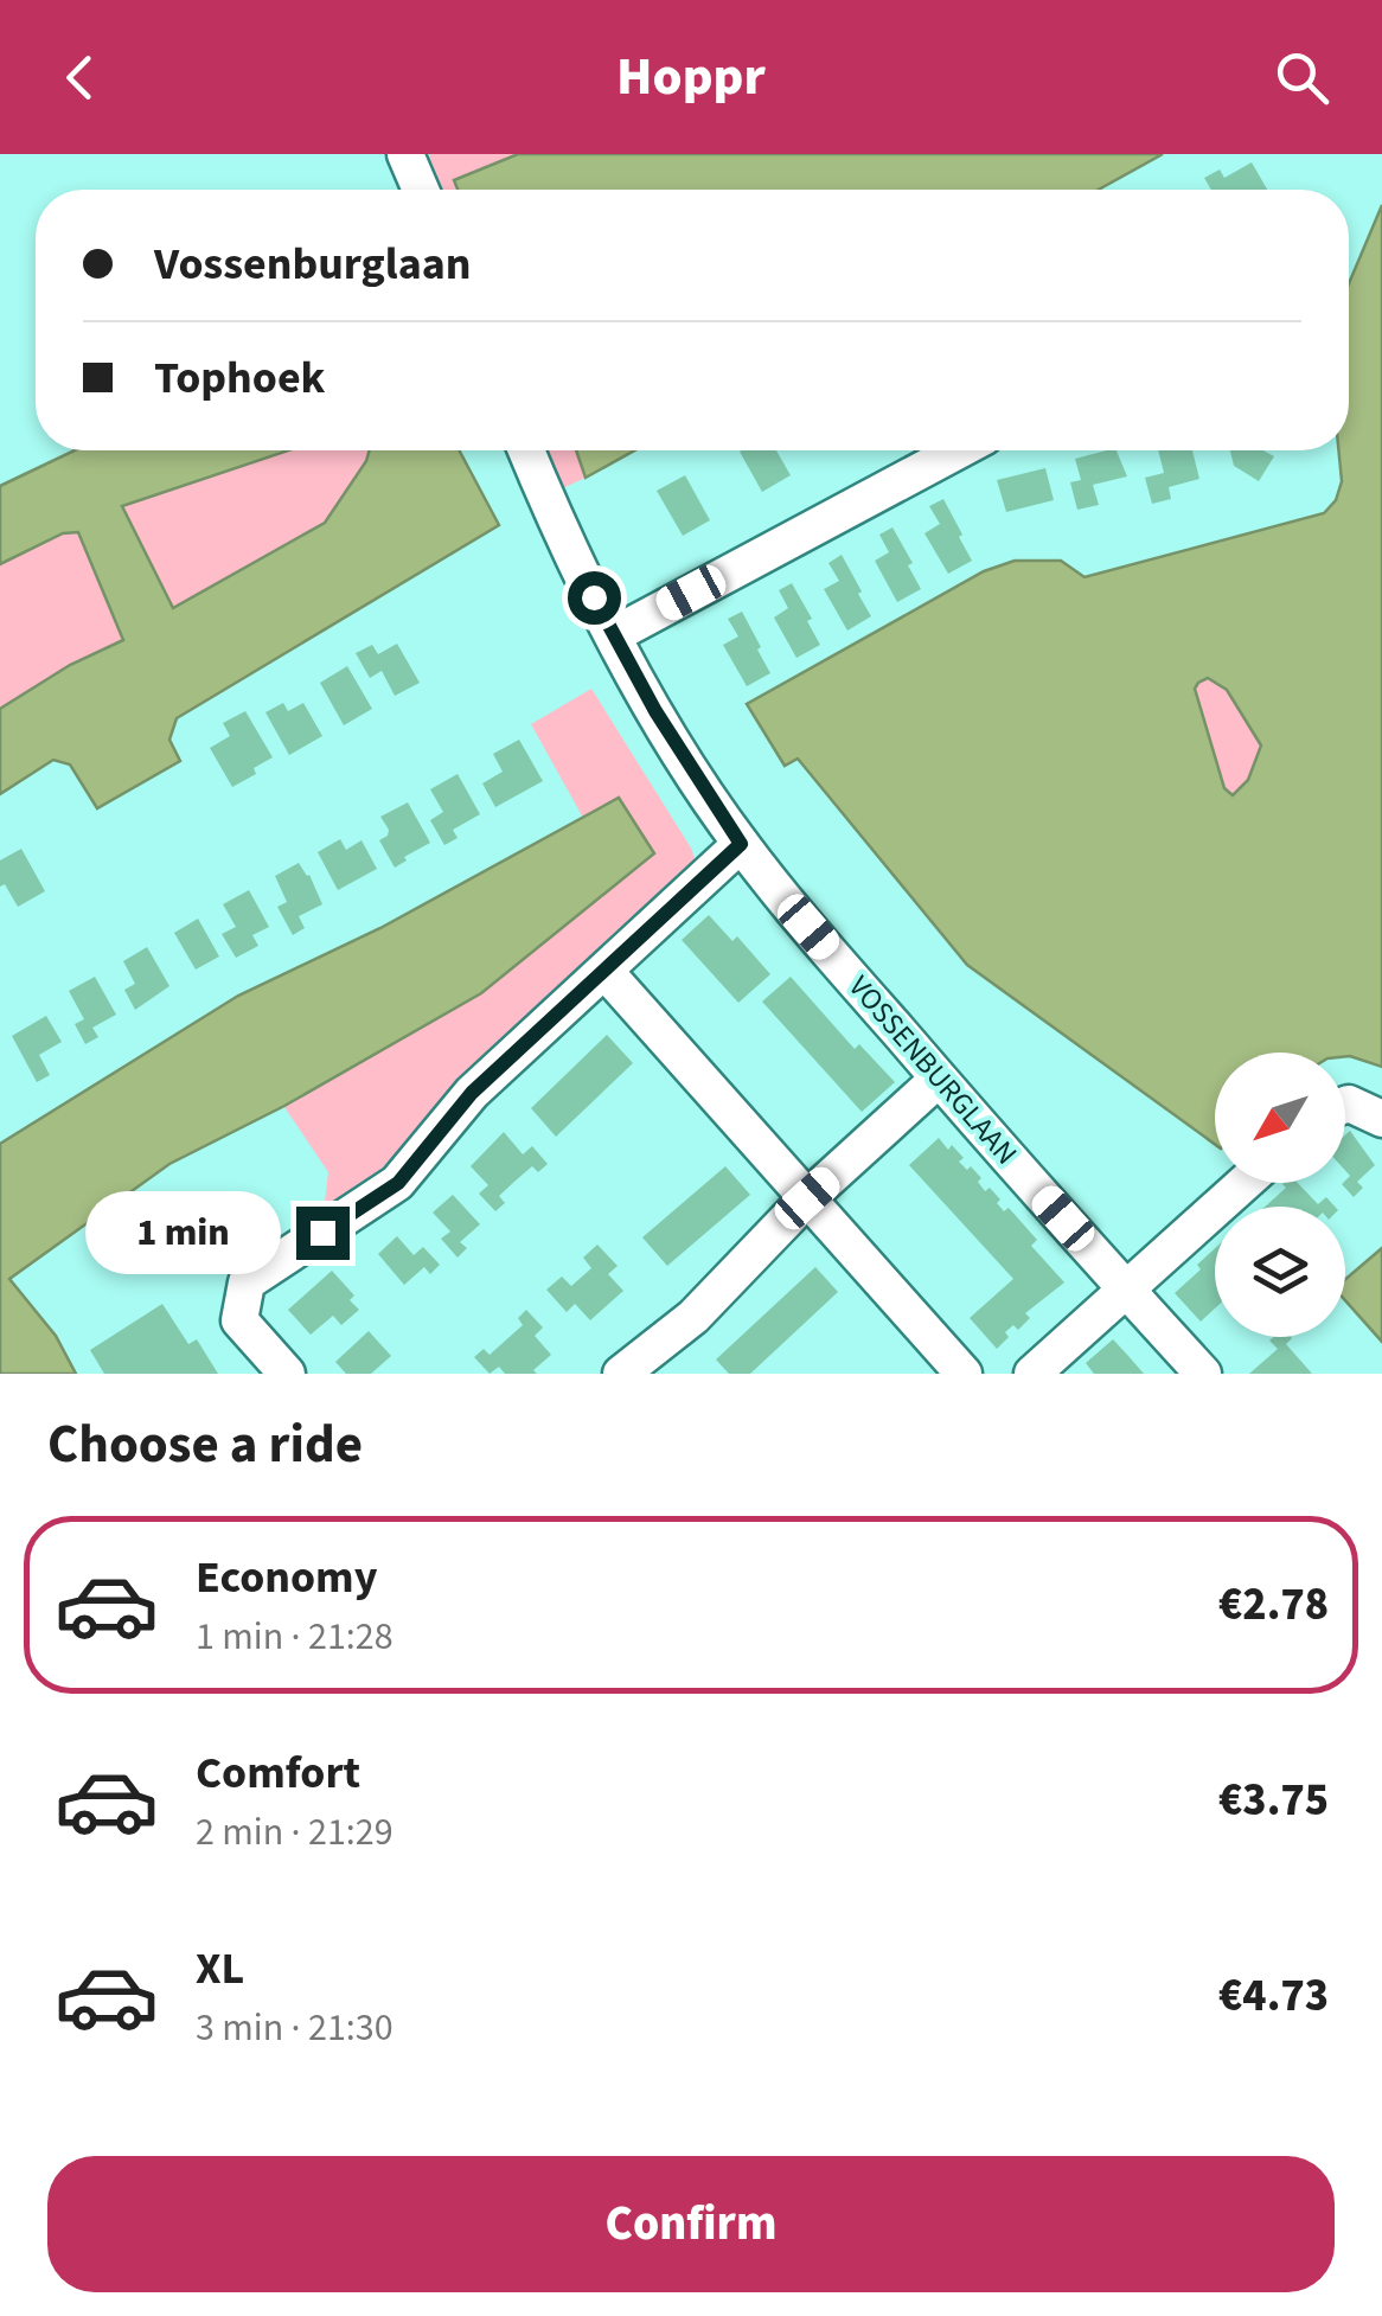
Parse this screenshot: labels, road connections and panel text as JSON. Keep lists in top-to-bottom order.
{
  "streets": {
    "street": ["VOSSENBURGLAAN"]
  },
  "north": "bottom left",
  "page": {
    "header": "Hoppr",
    "banner": ["Vossenburglaan", "Tophoek"],
    "bubble": "1 min",
    "heading": "Choose a ride",
    "list": [
      {
        "name": "Economy",
        "note": "1 min · 21:28",
        "value": "€2.78"
      },
      {
        "name": "Comfort",
        "note": "2 min · 21:29",
        "value": "€3.75"
      },
      {
        "name": "XL",
        "note": "3 min · 21:30",
        "value": "€4.73"
      }
    ],
    "buttons": "Confirm"
  }
}
